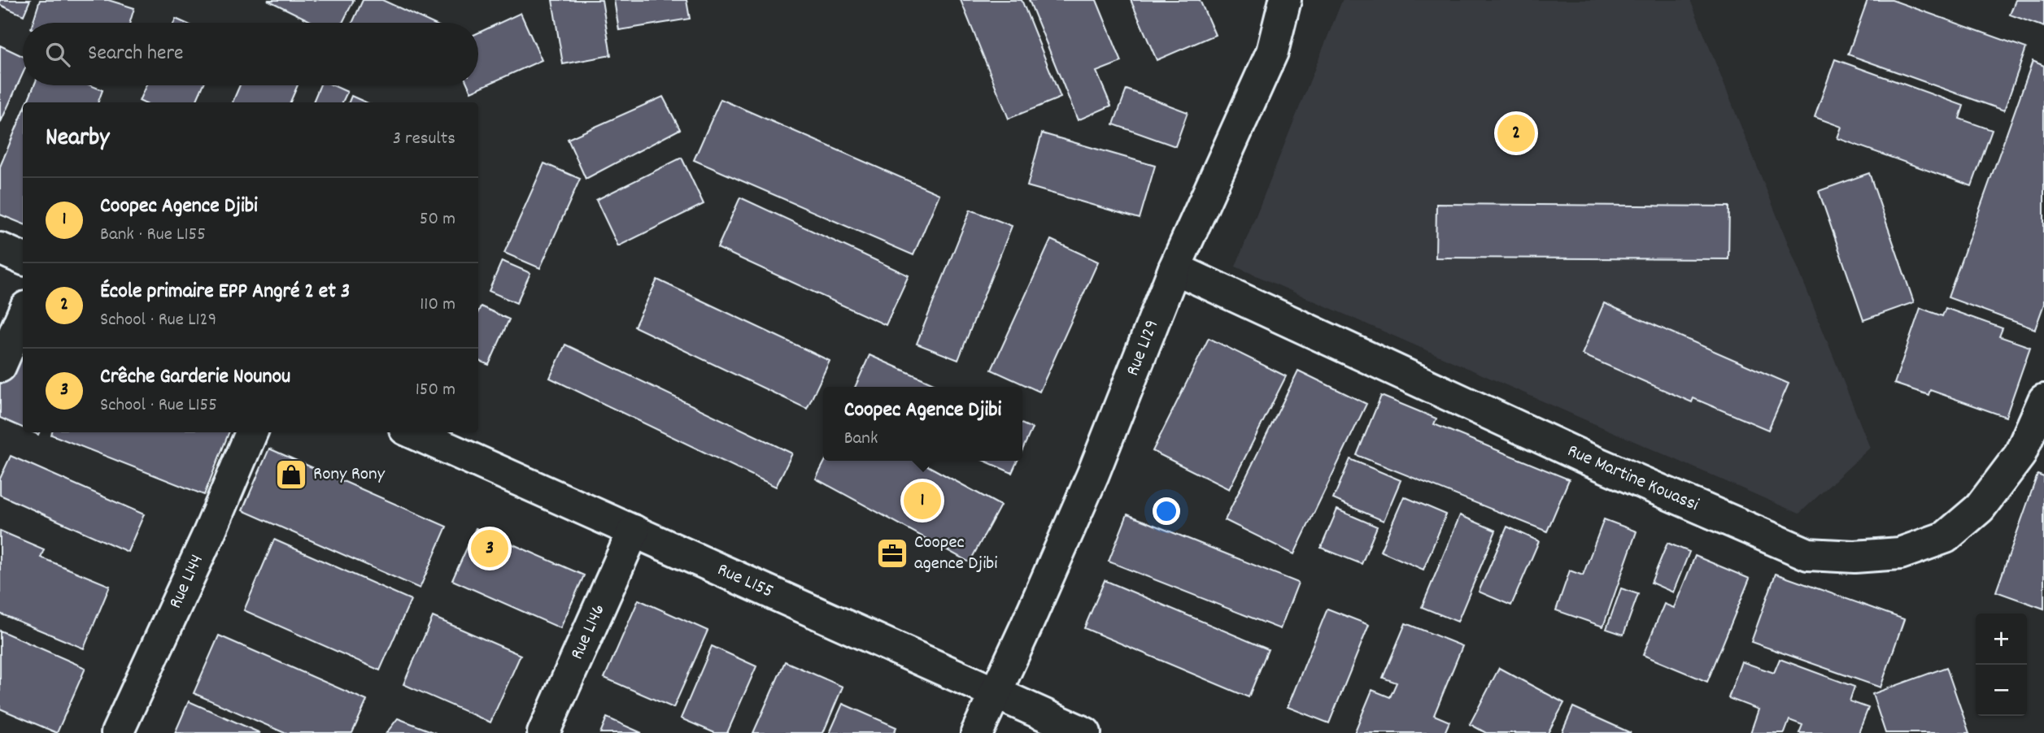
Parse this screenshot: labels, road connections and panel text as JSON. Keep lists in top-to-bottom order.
{
  "streets": {
    "street": [
      "Rue L129",
      "Rue Martine Kouassi",
      "Rue L155",
      "Rue L144",
      "Rue L146"
    ]
  },
  "crossings": [
    ["Rue L129", "Rue Martine Kouassi"],
    ["Rue L129", "Rue L155"],
    ["Rue L155", "Rue L146"]
  ],
  "places": {
    "shop": ["Rony Rony"],
    "office": ["Coopec agence Djibi"]
  },
  "page": {
    "search": "Search here",
    "heading": ["Nearby", "3 results"],
    "pins": ["2", "1", "3"],
    "list": [
      {
        "mark": "1",
        "name": "Coopec Agence Djibi",
        "note": "Bank · Rue L155",
        "value": "50 m"
      },
      {
        "mark": "2",
        "name": "École primaire EPP Angré 2 et 3",
        "note": "School · Rue L129",
        "value": "110 m"
      },
      {
        "mark": "3",
        "name": "Crêche Garderie Nounou",
        "note": "School · Rue L155",
        "value": "150 m"
      }
    ],
    "popup": ["Coopec Agence Djibi", "Bank"],
    "map_buttons": ["+", "−"]
  }
}
